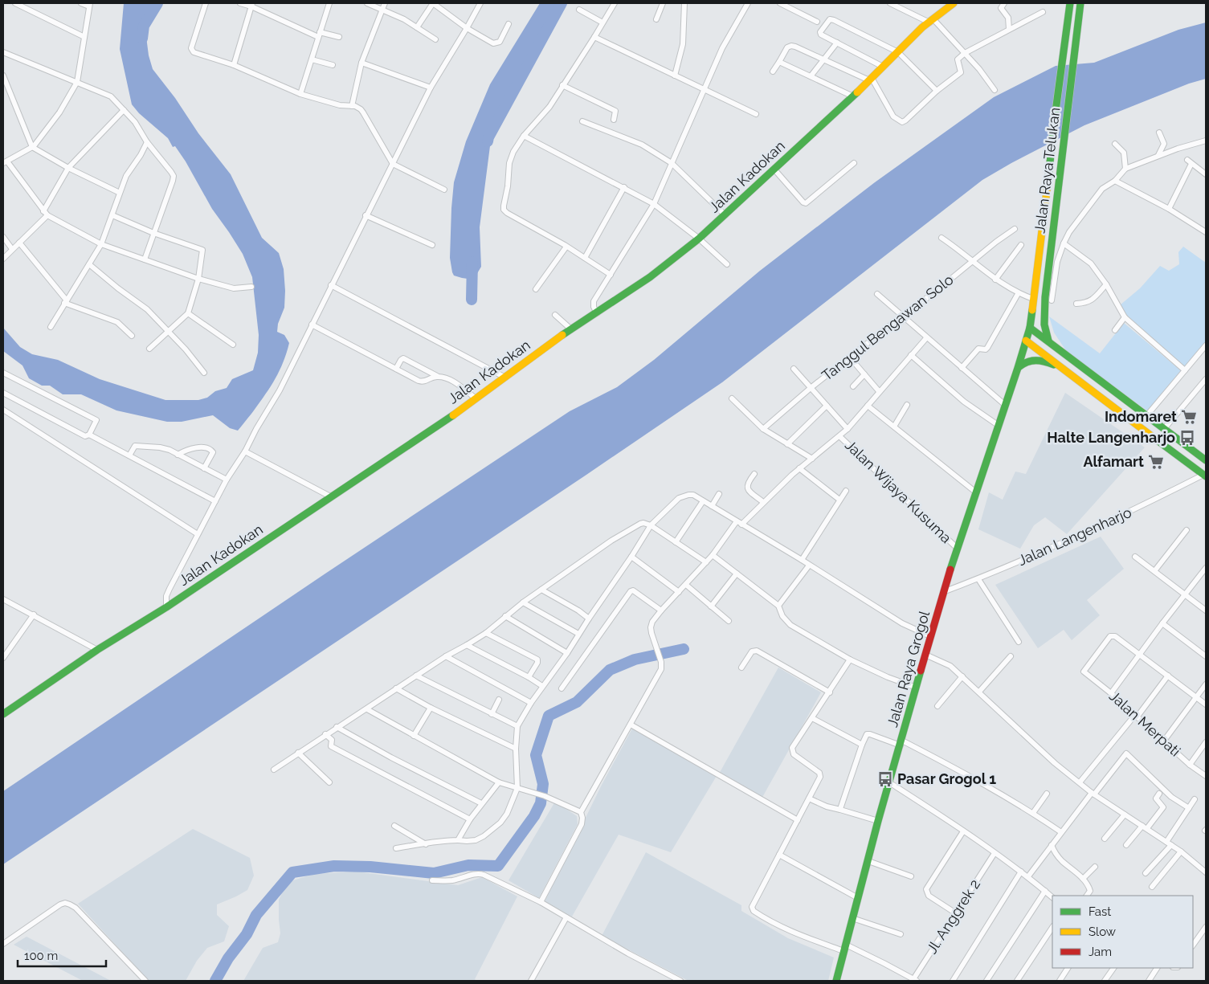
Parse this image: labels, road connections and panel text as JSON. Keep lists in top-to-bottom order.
{
  "streets": {
    "main road": ["Jalan Raya Telukan", "Jalan Kadokan", "Jalan Raya Grogol"],
    "street": [
      "Tanggul Bengawan Solo",
      "Jalan Wijaya Kusuma",
      "Jalan Langenharjo",
      "Jalan Merpati",
      "Jl. Anggrek 2"
    ]
  },
  "crossings": [
    ["Jalan Raya Telukan", "Jalan Raya Grogol"],
    ["Jalan Wijaya Kusuma", "Jalan Raya Grogol"],
    ["Jalan Langenharjo", "Jalan Raya Grogol"]
  ],
  "places": {
    "supermarket": ["Indomaret", "Alfamart"],
    "bus stop": ["Halte Langenharjo", "Pasar Grogol 1"]
  },
  "legend": ["Fast", "Slow", "Jam"],
  "scale_bar": "100 m"
}
